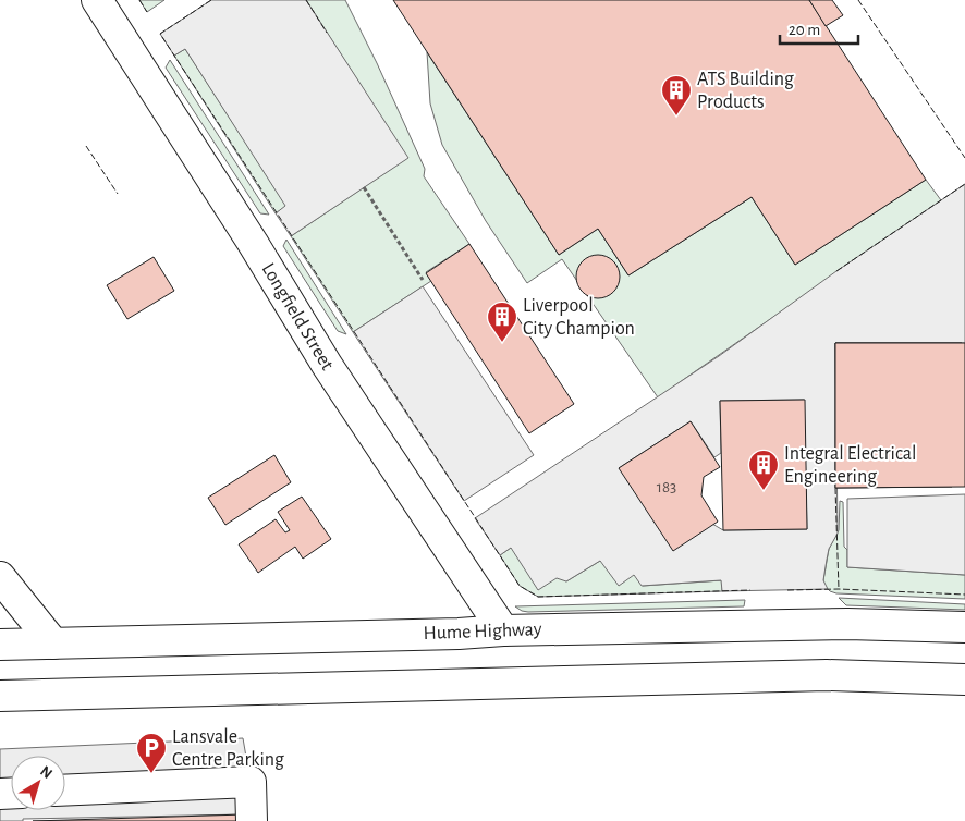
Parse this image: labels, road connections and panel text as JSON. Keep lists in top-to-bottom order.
{
  "streets": {
    "main road": ["Longfield Street", "Hume Highway"]
  },
  "crossings": [
    ["Longfield Street", "Hume Highway"]
  ],
  "places": {
    "building": ["ATS Building Products", "Liverpool City Champion", "Integral Electrical Engineering"],
    "parking": ["Lansvale Centre Parking"]
  },
  "house_numbers": ["183"],
  "scale_bar": "20 m",
  "north": "top right"
}
